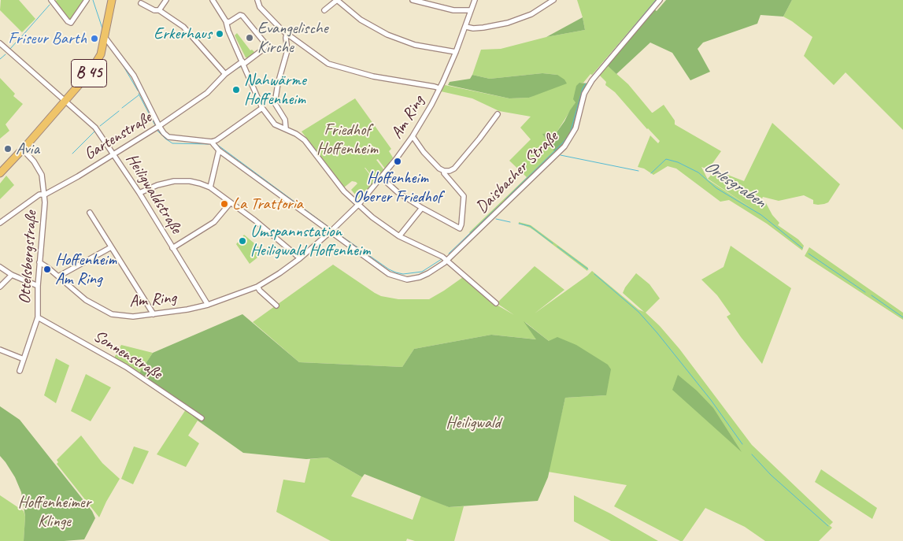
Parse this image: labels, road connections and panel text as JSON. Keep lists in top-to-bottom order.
{
  "streets": {
    "main road": ["B 45"],
    "street": [
      "Am Ring",
      "Gartenstraße",
      "Daisbacher Straße",
      "Heiligwaldstraße",
      "Ottelsbergstraße",
      "Sonnenstraße"
    ]
  },
  "crossings": [
    ["B 45", "Heiligwaldstraße"],
    ["B 45", "Ottelsbergstraße"],
    ["Am Ring", "Daisbacher Straße"],
    ["Am Ring", "Heiligwaldstraße"],
    ["Am Ring", "Ottelsbergstraße"],
    ["Gartenstraße", "Heiligwaldstraße"],
    ["Gartenstraße", "Ottelsbergstraße"],
    ["Ottelsbergstraße", "Sonnenstraße"]
  ],
  "water": ["Orlesgraben"],
  "parks": ["Friedhof Hoffenheim", "Heiligwald", "Hoffenheimer Klinge"],
  "places": [
    "Erkerhaus",
    "Evangelische Kirche",
    "Friseur Barth",
    "Nahwärme Hoffenheim",
    "Avia",
    "Hoffenheim Oberer Friedhof",
    "La Trattoria",
    "Umspannstation Heiligwald Hoffenheim",
    "Hoffenheim Am Ring"
  ]
}
